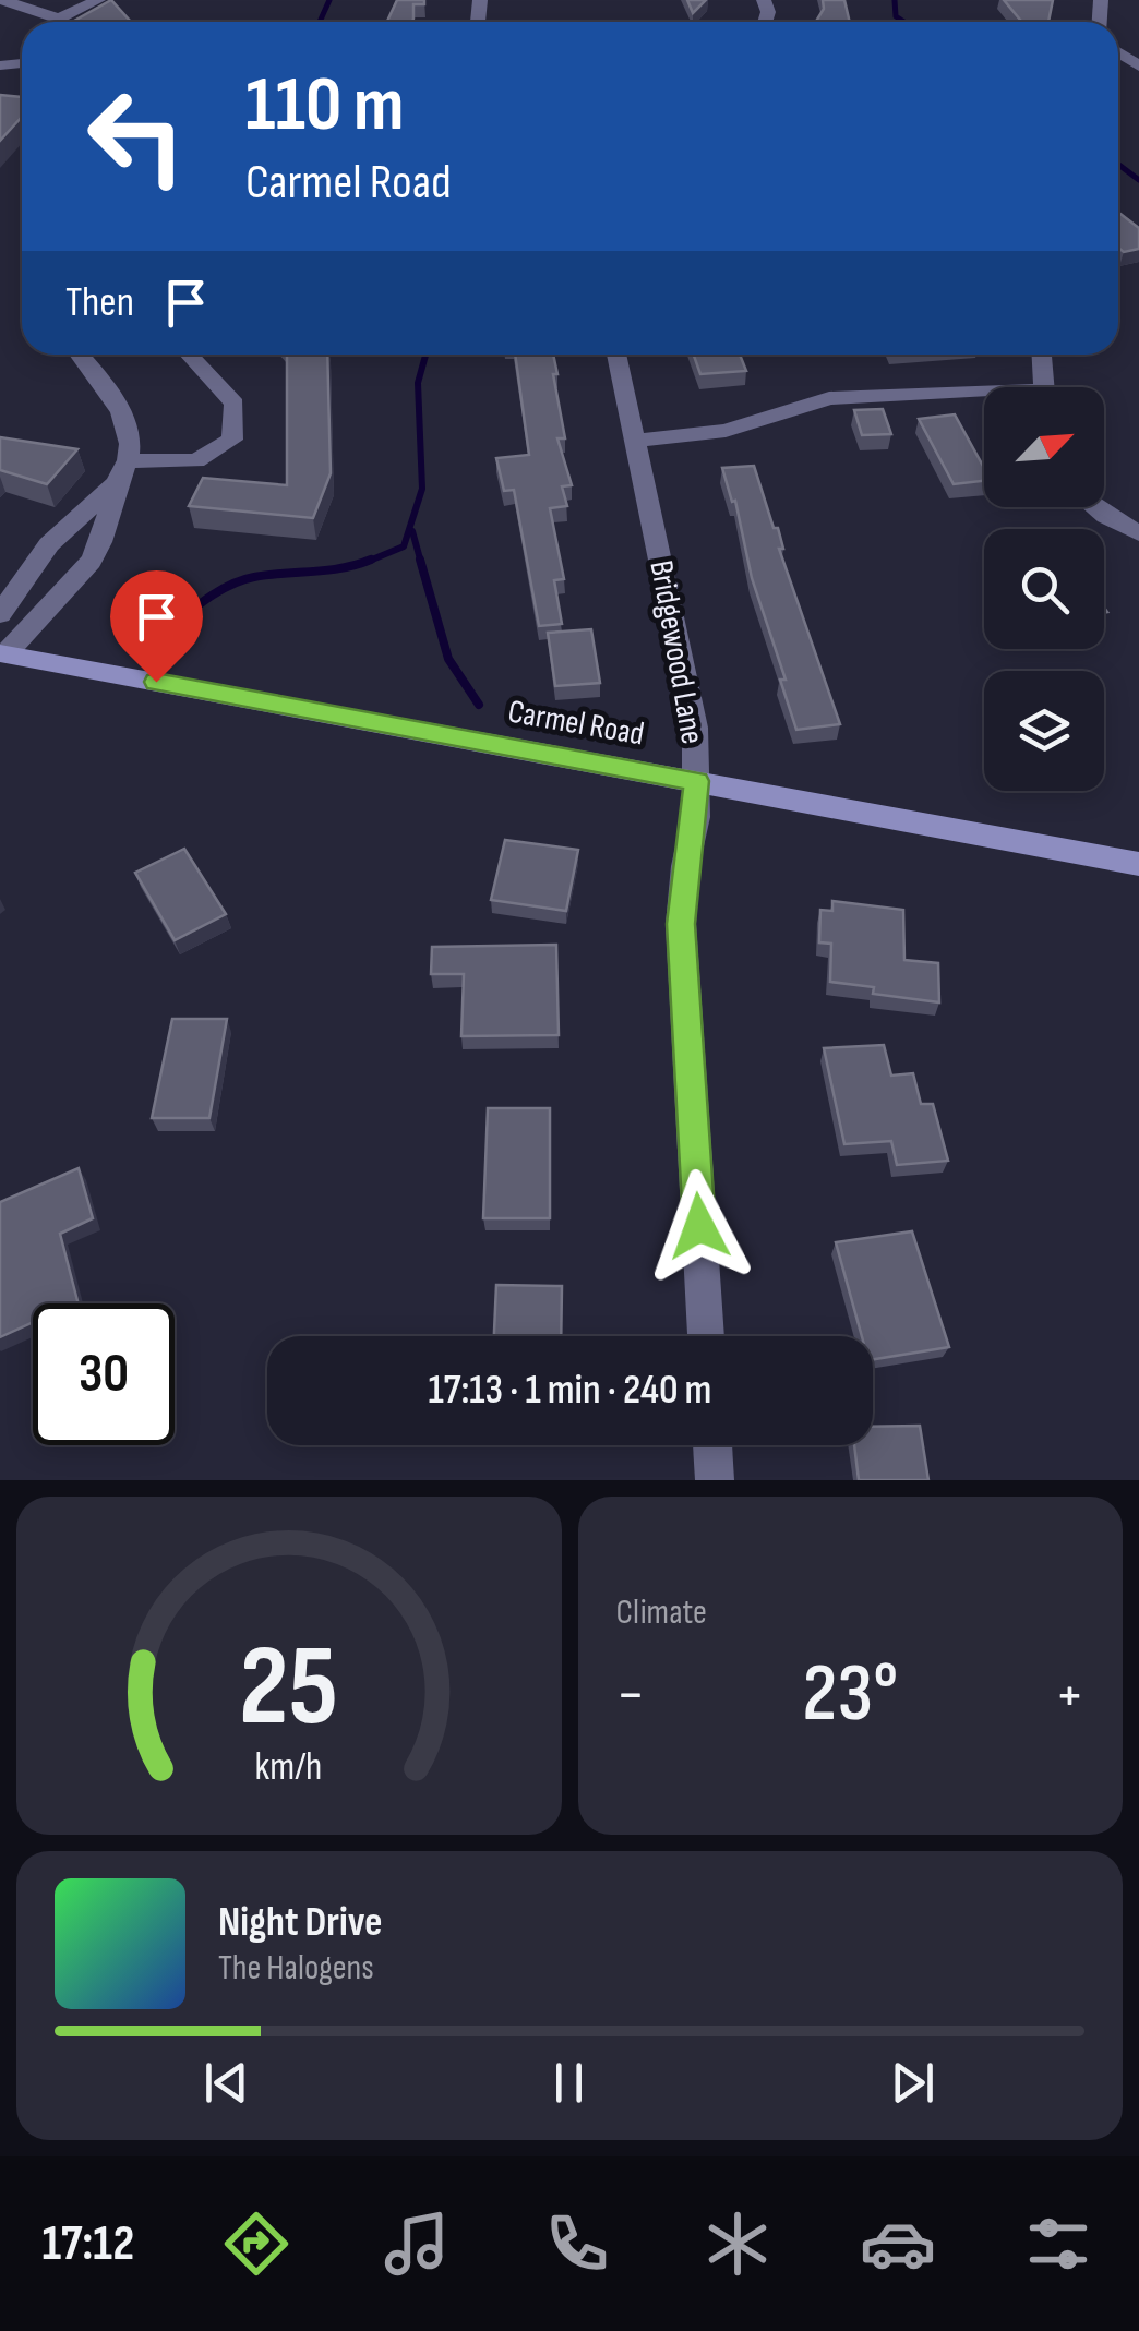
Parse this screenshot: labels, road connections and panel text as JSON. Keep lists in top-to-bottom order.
{
  "streets": {
    "main road": ["Carmel Road"],
    "street": ["Bridgewood Lane"]
  },
  "crossings": [
    ["Bridgewood Lane", "Carmel Road"]
  ],
  "north": "top right",
  "page": {
    "turn": ["110 m", "Carmel Road"],
    "then": "Then",
    "limit": "30",
    "trip": "17:13 · 1 min · 240 m",
    "tile": "Climate",
    "heat": ["−", "23°", "+"],
    "song": ["Night Drive", "The Halogens"],
    "tabs": "17:12",
    "gauge": ["25", "km/h"]
  }
}
